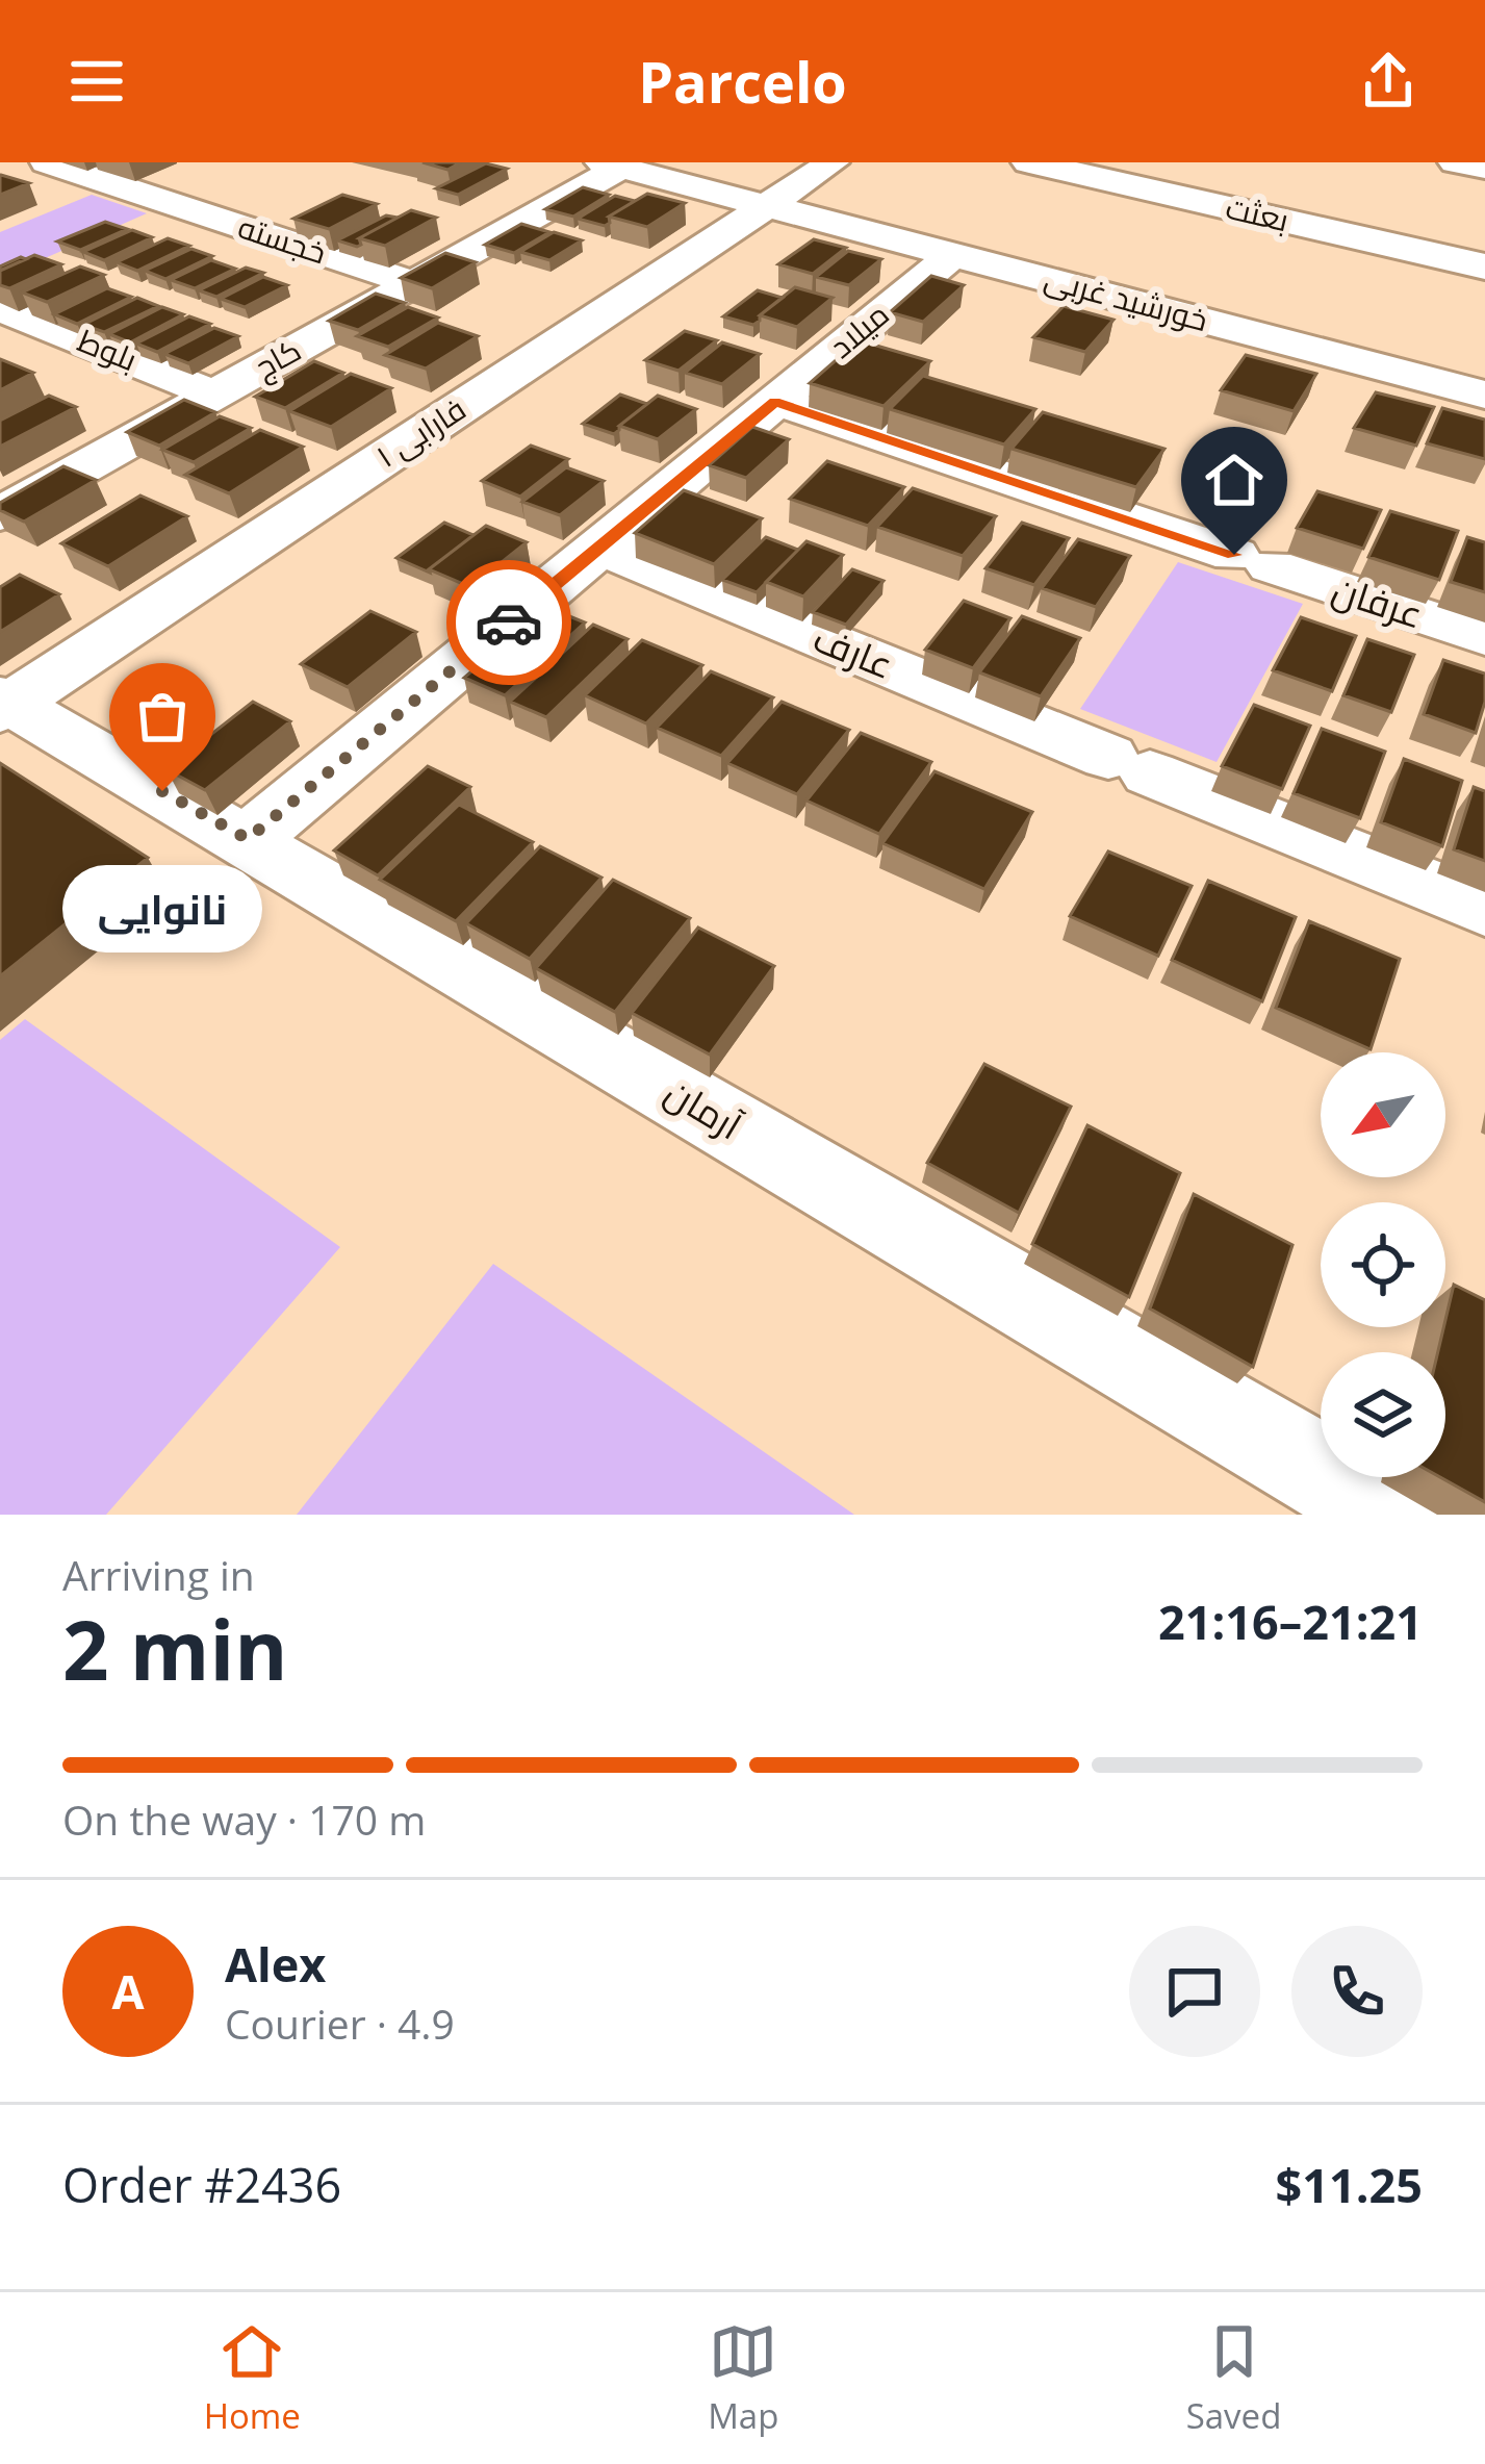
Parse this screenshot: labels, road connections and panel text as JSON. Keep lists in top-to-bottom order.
{
  "streets": {
    "main road": ["بعثت"],
    "street": [
      "خجسته",
      "خورشید غربی",
      "میلاد",
      "بلوط",
      "کاج",
      "فارابی ۱",
      "عرفان",
      "عارف",
      "آرمان"
    ]
  },
  "crossings": [
    ["خجسته", "کاج"],
    ["خورشید غربی", "میلاد"],
    ["خورشید غربی", "کاج"],
    ["خورشید غربی", "فارابی ۱"],
    ["میلاد", "عرفان"],
    ["میلاد", "عارف"],
    ["میلاد", "آرمان"],
    ["بلوط", "کاج"],
    ["فارابی ۱", "آرمان"]
  ],
  "places": ["نانوایی"],
  "north": "bottom left",
  "page": {
    "header": "Parcelo",
    "bubble": "نانوایی",
    "heading": ["2 min", "Arriving in", "21:16–21:21"],
    "panel": [
      "Alex",
      "Courier · 4.9",
      "Order #2436",
      "$11.25"
    ],
    "bar": "On the way · 170 m",
    "round": "A",
    "tabs": ["Home", "Map", "Saved"]
  }
}
